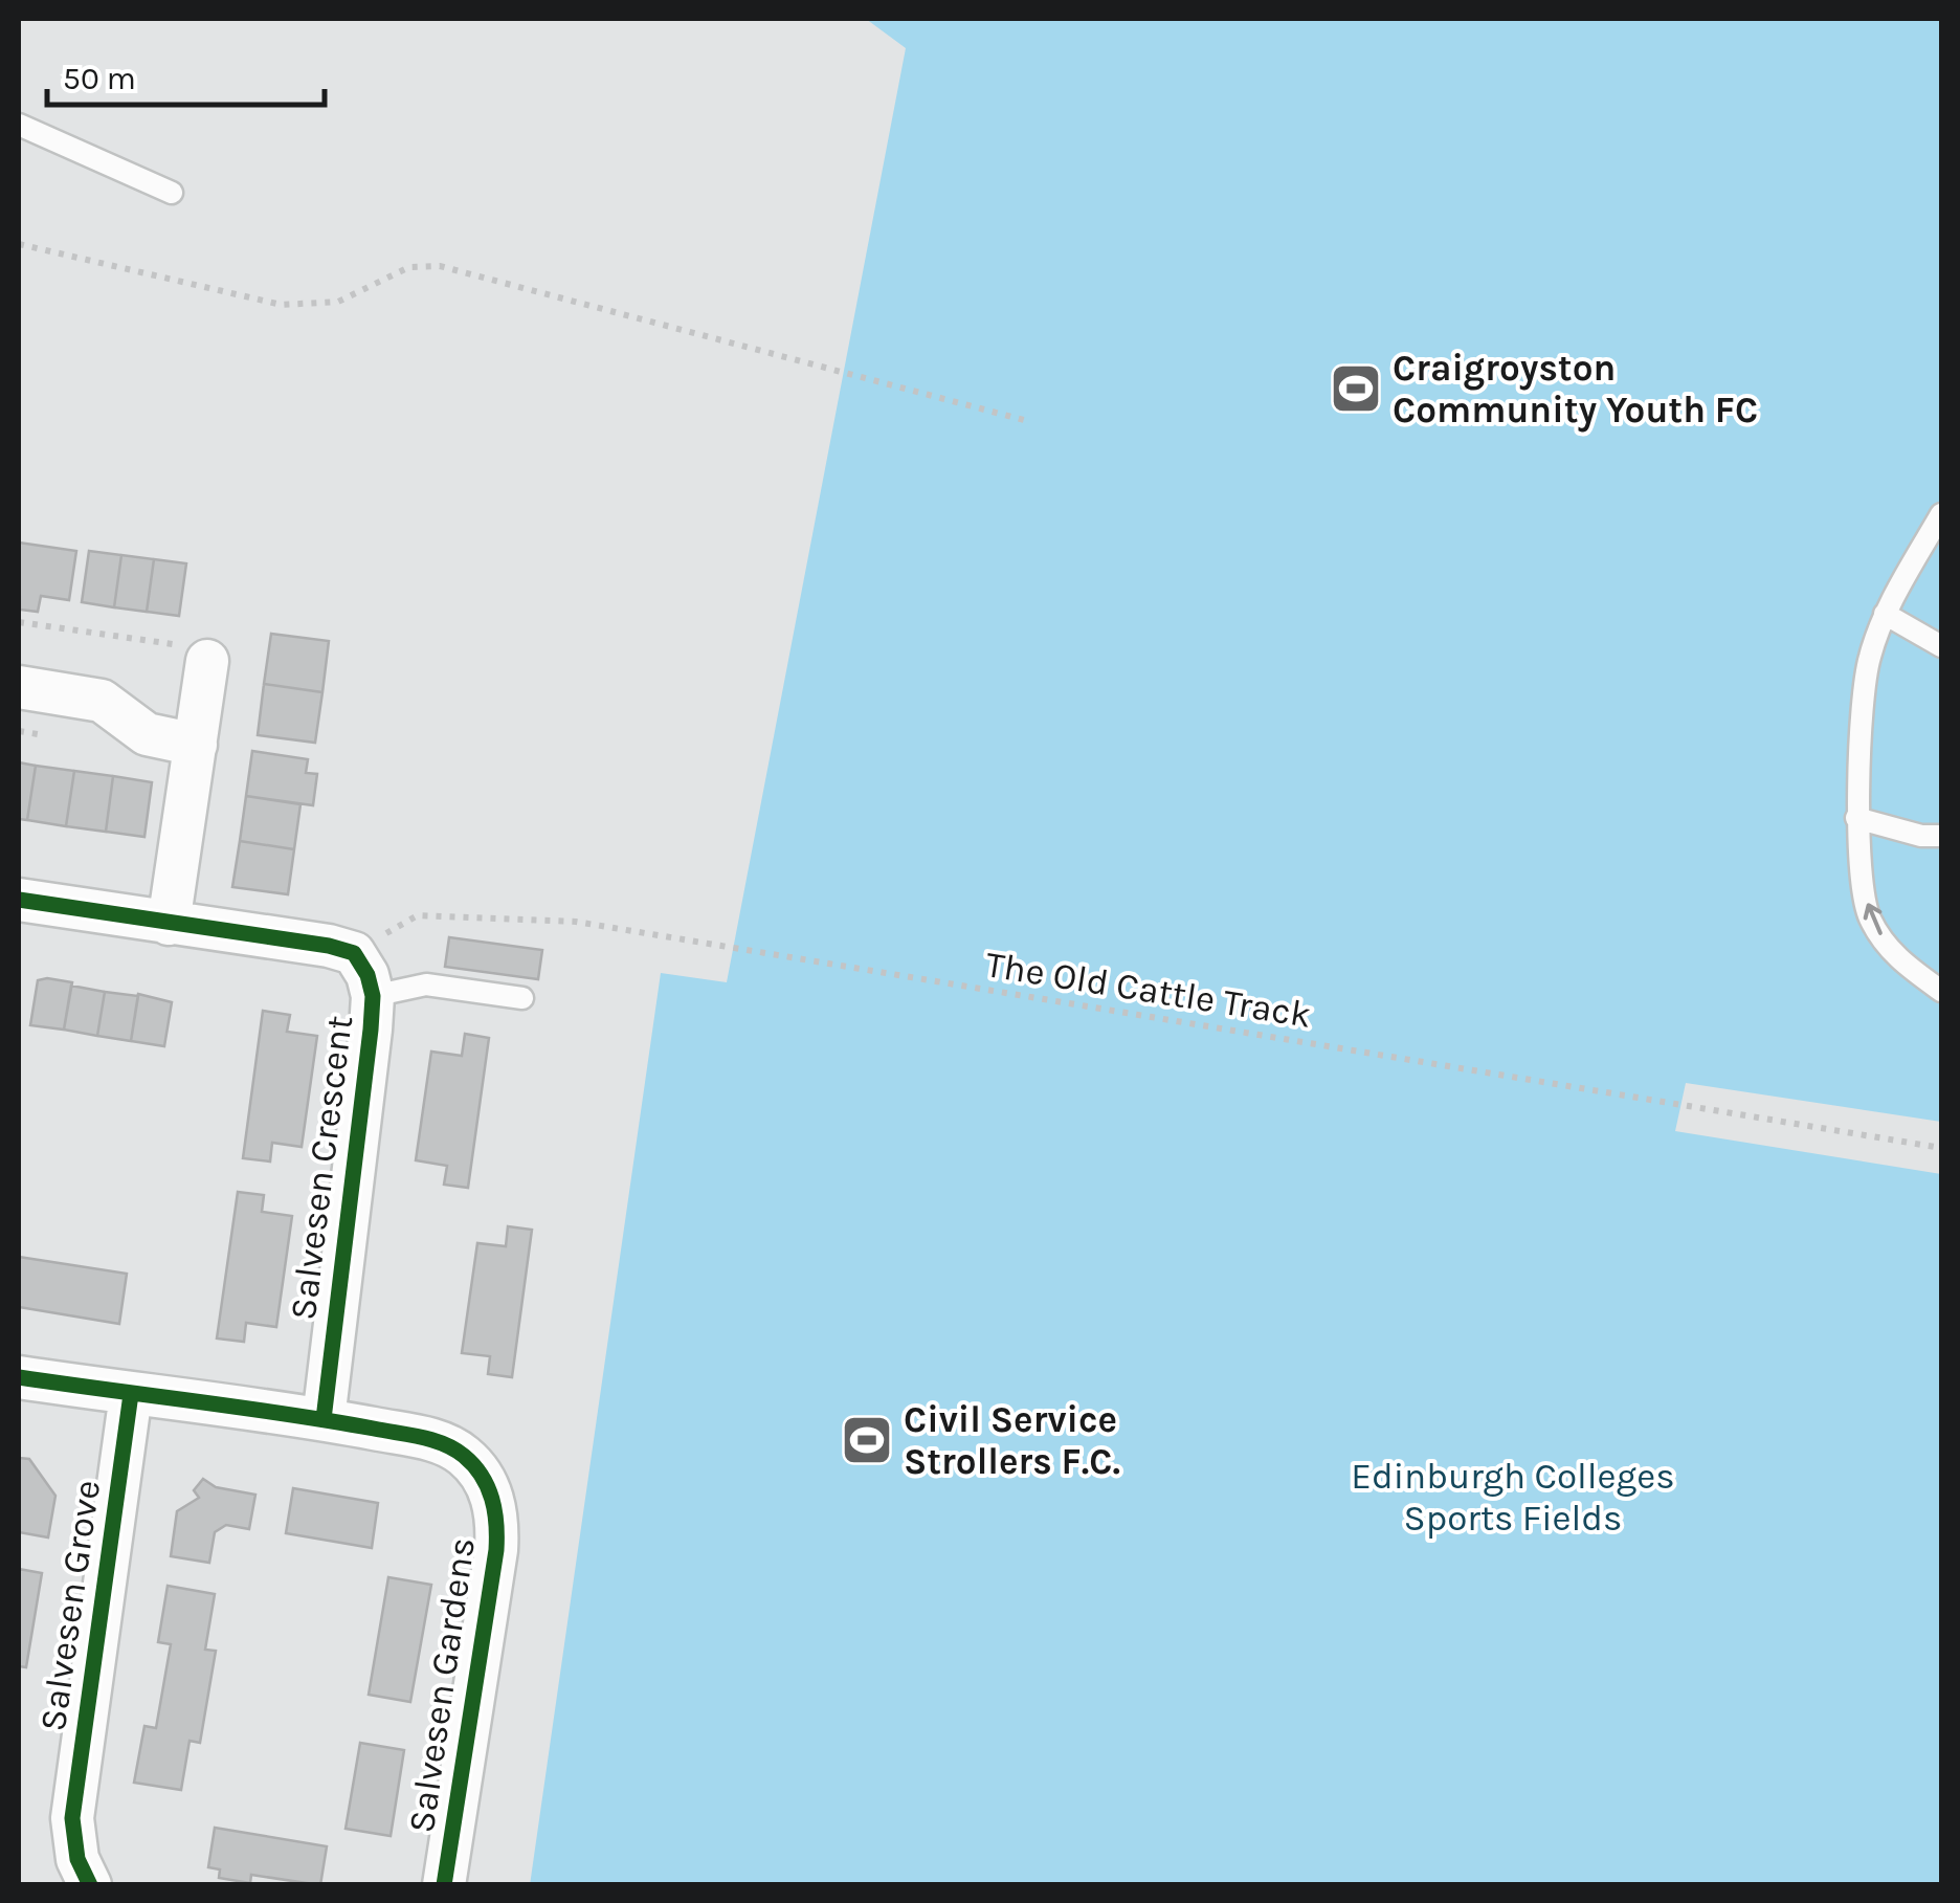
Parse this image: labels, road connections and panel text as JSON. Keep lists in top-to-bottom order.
{
  "streets": {
    "street": ["Salvesen Crescent", "Salvesen Grove", "Salvesen Gardens"],
    "path": ["The Old Cattle Track"]
  },
  "crossings": [
    ["The Old Cattle Track", "Salvesen Crescent"],
    ["Salvesen Crescent", "Salvesen Gardens"],
    ["Salvesen Grove", "Salvesen Gardens"]
  ],
  "parks": ["Edinburgh Colleges Sports Fields"],
  "places": {
    "sports": ["Craigroyston Community Youth FC", "Civil Service Strollers F.C."]
  },
  "scale_bar": "50 m"
}
